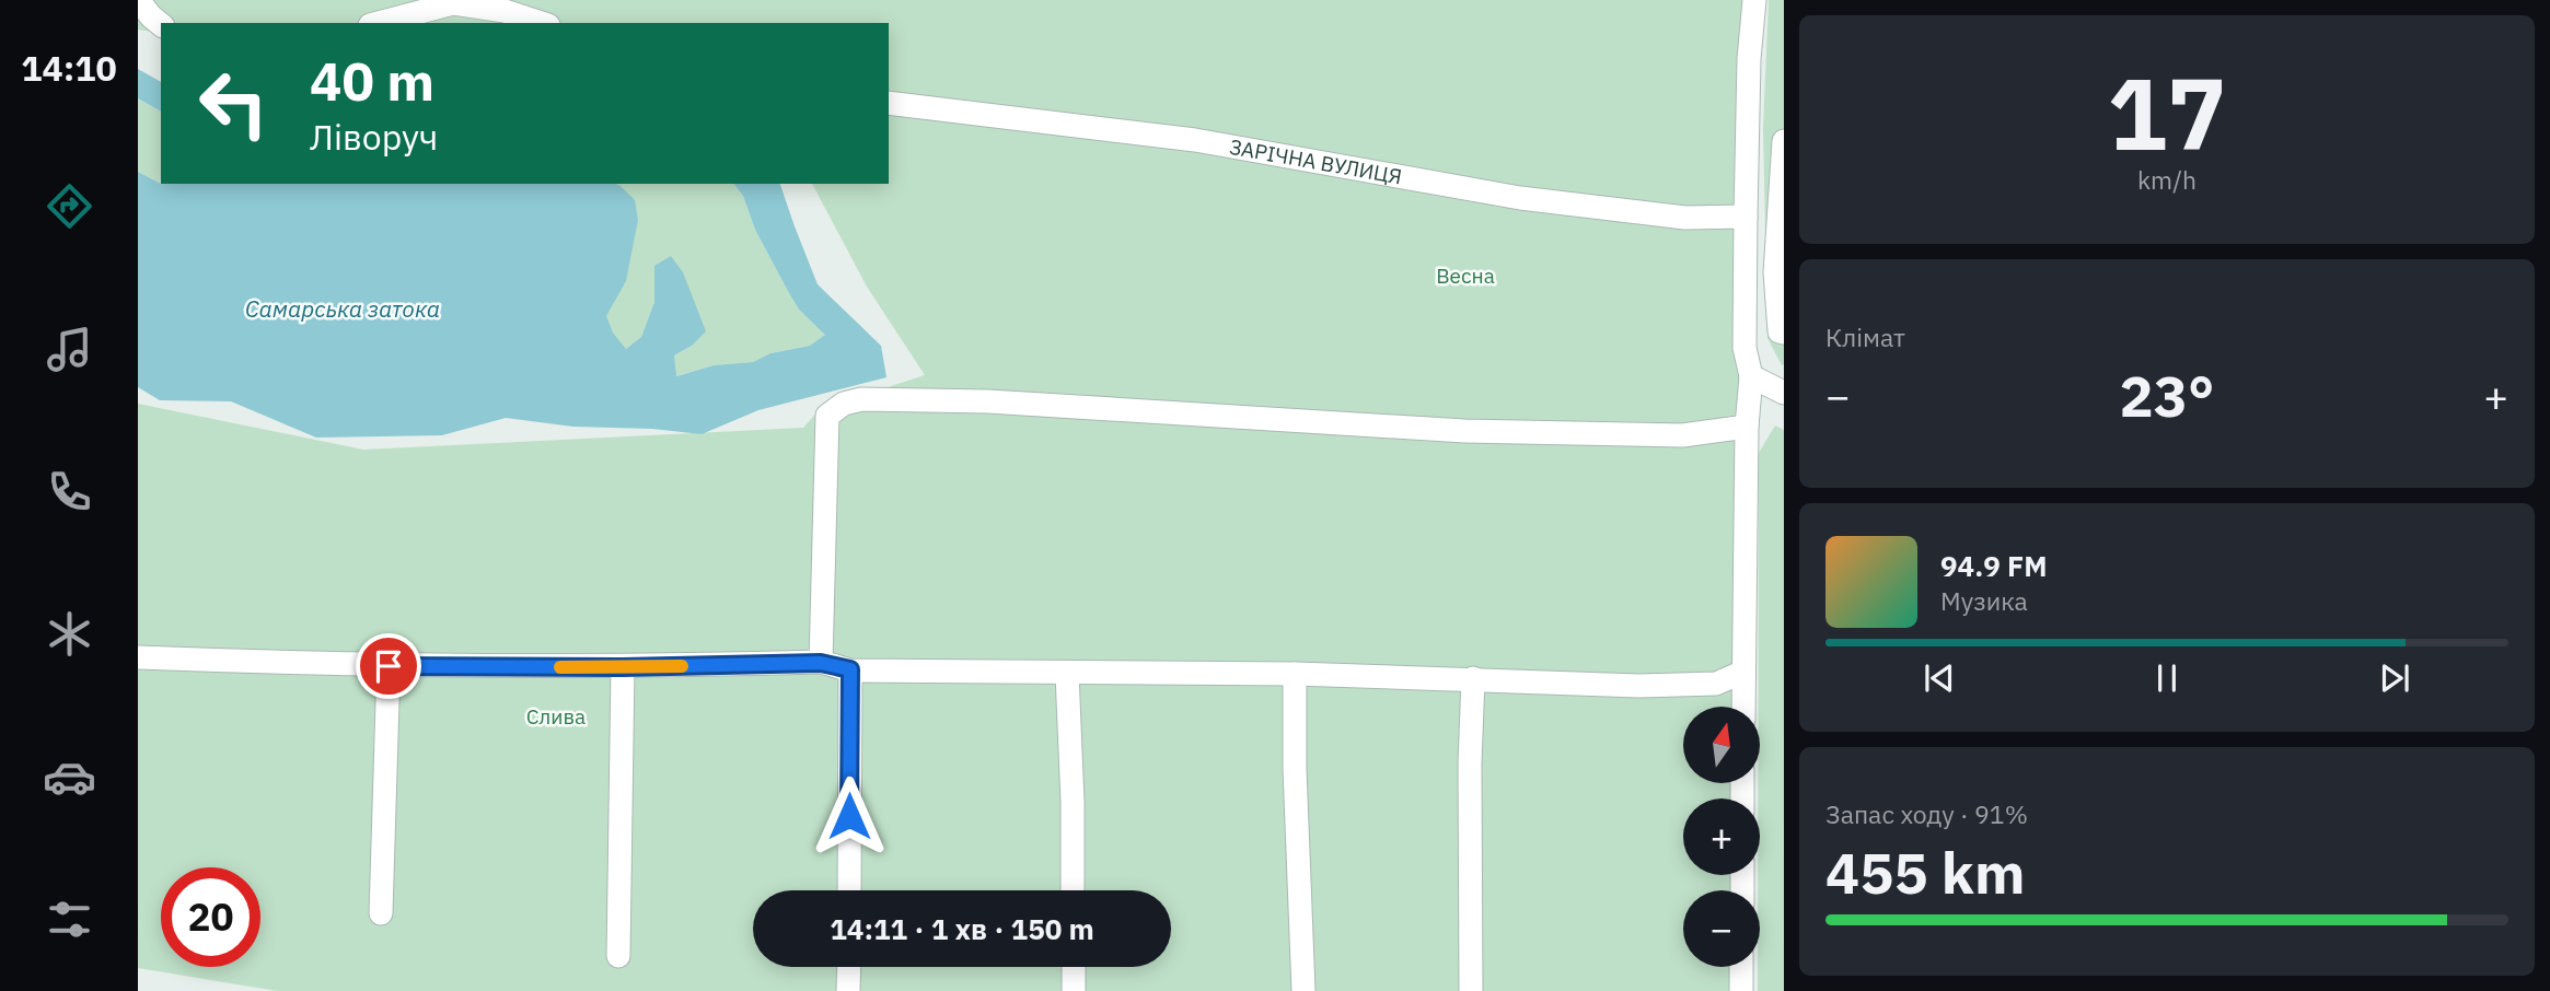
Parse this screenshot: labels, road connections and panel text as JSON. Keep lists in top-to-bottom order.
{
  "streets": {
    "street": ["ЗАРІЧНА ВУЛИЦЯ"]
  },
  "water": ["Самарська затока"],
  "parks": ["Весна", "Слива"],
  "north": "top",
  "page": {
    "tabs": "14:10",
    "tile": [
      ["17", "km/h"],
      "Клімат",
      ["Запас ходу · 91%", "455 km"]
    ],
    "turn": ["40 m", "Ліворуч"],
    "heat": ["−", "23°", "+"],
    "song": ["94.9 FM", "Музика"],
    "map_buttons": ["+", "−"],
    "limit": "20",
    "trip": "14:11 · 1 хв · 150 m"
  }
}
